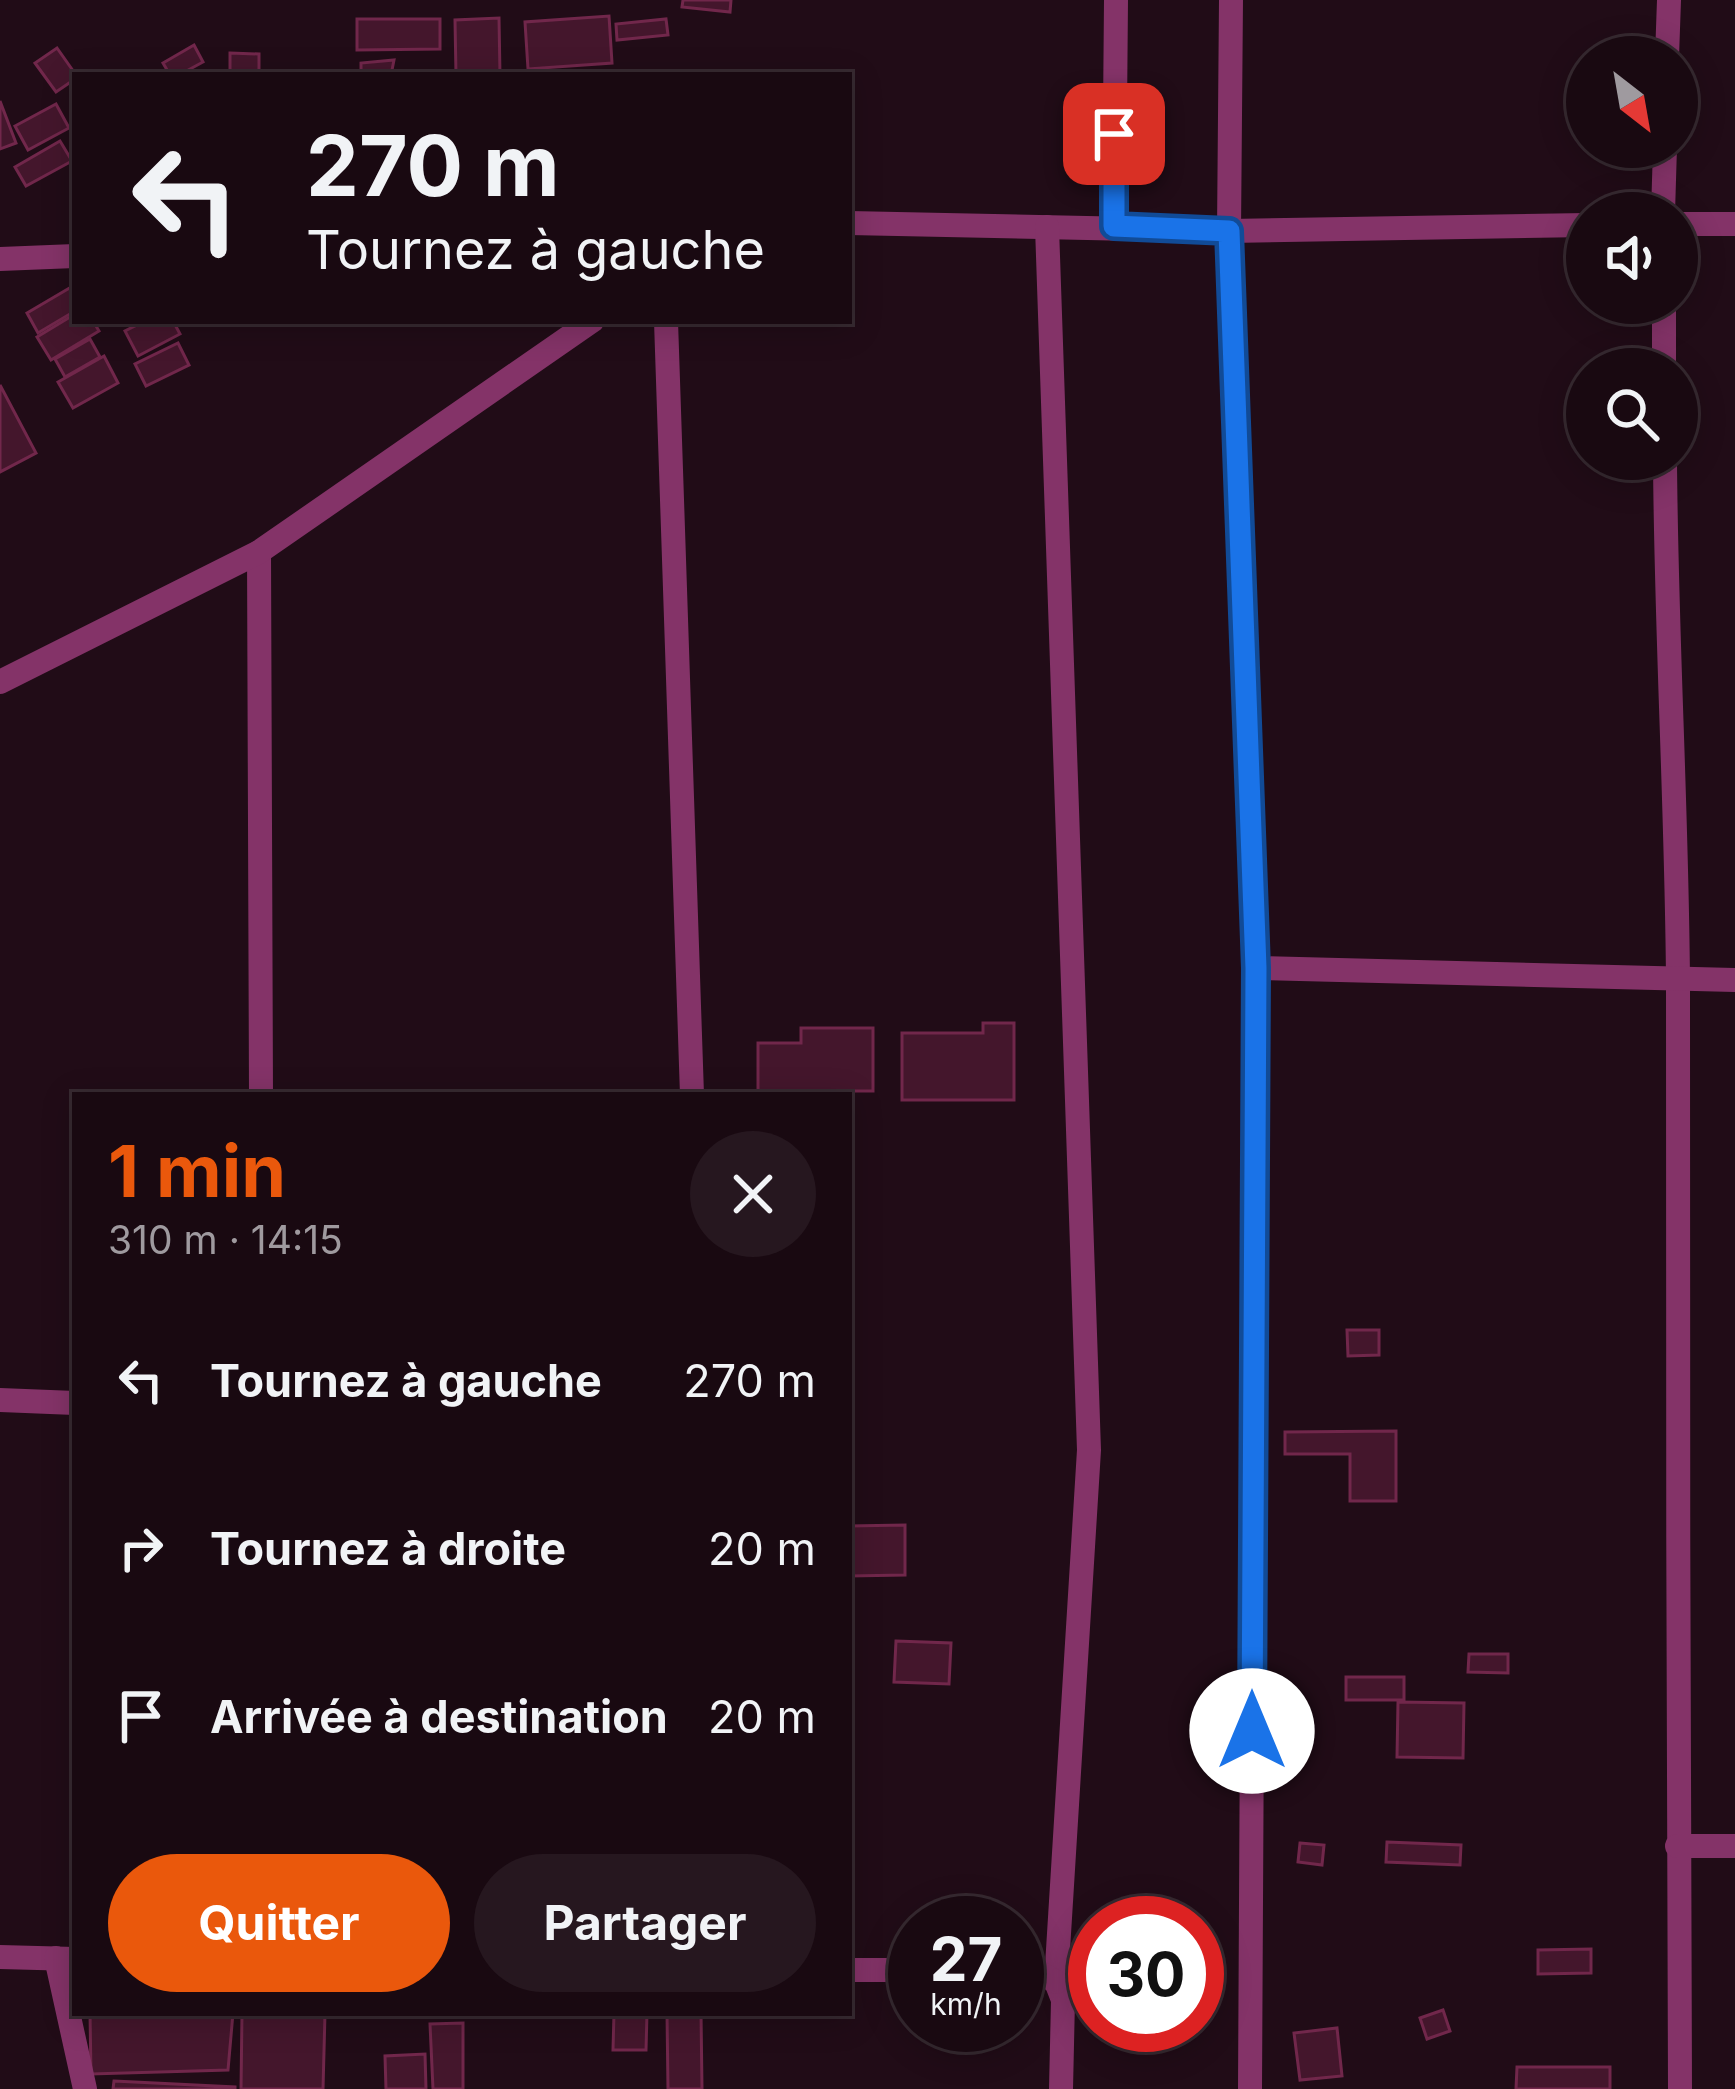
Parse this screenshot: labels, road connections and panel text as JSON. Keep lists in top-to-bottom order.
{
  "north": "bottom right",
  "page": {
    "turn": ["270 m", "Tournez à gauche"],
    "heading": ["1 min", "310 m · 14:15"],
    "list": [
      {
        "name": "Tournez à gauche",
        "value": "270 m"
      },
      {
        "name": "Tournez à droite",
        "value": "20 m"
      },
      {
        "name": "Arrivée à destination",
        "value": "20 m"
      }
    ],
    "buttons": ["Quitter", "Partager"],
    "speed": "27 km/h",
    "limit": "30"
  }
}
